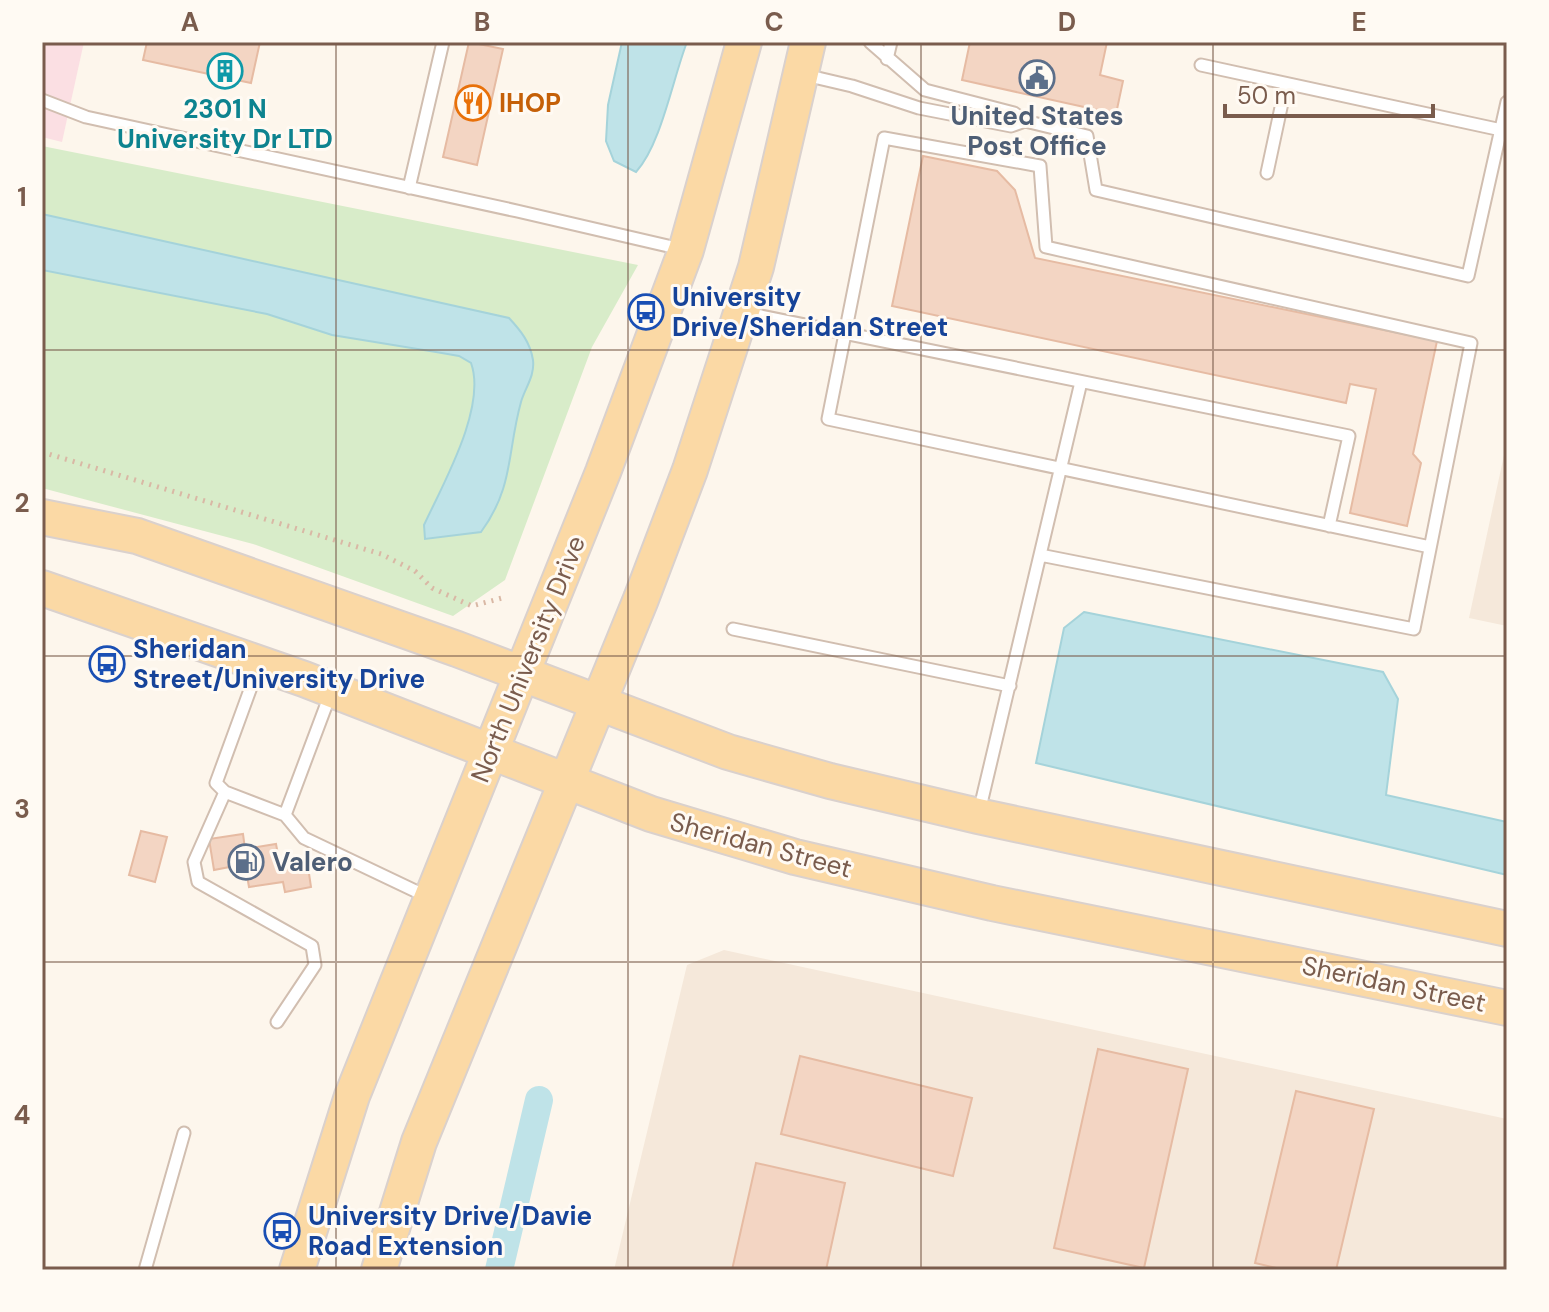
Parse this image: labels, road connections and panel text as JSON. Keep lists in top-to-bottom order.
{
  "streets": {
    "main road": ["North University Drive", "Sheridan Street"]
  },
  "crossings": [
    ["North University Drive", "Sheridan Street"]
  ],
  "places": {
    "building": ["2301 N University Dr LTD"],
    "public building": ["United States Post Office"],
    "restaurant": ["IHOP"],
    "bus stop": ["University Drive/Sheridan Street", "Sheridan Street/University Drive", "University Drive/Davie Road Extension"],
    "fuel station": ["Valero"]
  },
  "scale_bar": "50 m",
  "grid": {
    "columns": [
      "A",
      "B",
      "C",
      "D",
      "E"
    ],
    "rows": [
      "1",
      "2",
      "3",
      "4"
    ]
  }
}
